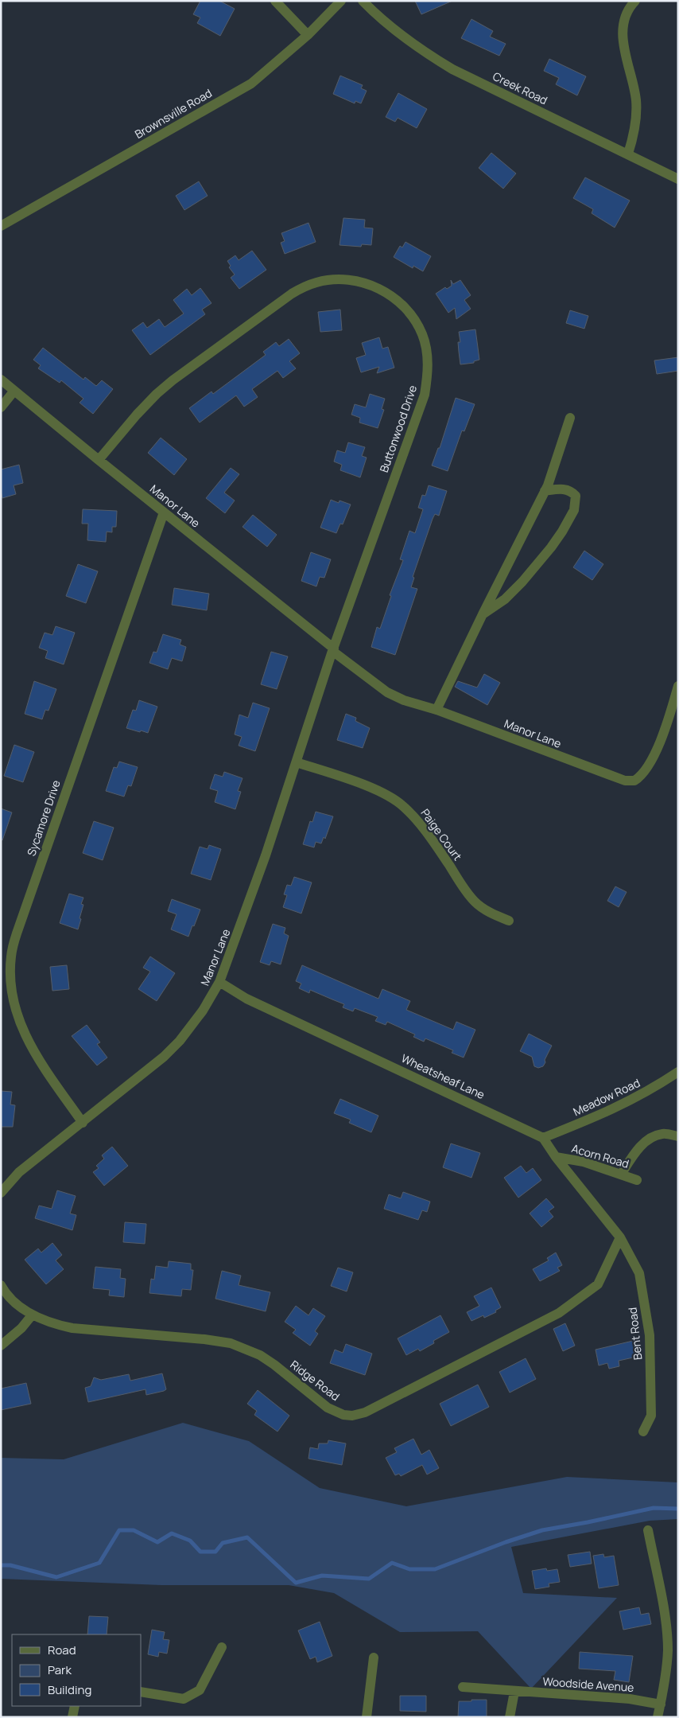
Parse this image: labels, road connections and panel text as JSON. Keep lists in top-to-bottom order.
{
  "streets": {
    "street": [
      "Creek Road",
      "Brownsville Road",
      "Buttonwood Drive",
      "Manor Lane",
      "Sycamore Drive",
      "Paige Court",
      "Wheatsheaf Lane",
      "Meadow Road",
      "Acorn Road",
      "Bent Road",
      "Ridge Road",
      "Woodside Avenue"
    ]
  },
  "crossings": [
    ["Buttonwood Drive", "Manor Lane"],
    ["Manor Lane", "Sycamore Drive"],
    ["Manor Lane", "Paige Court"],
    ["Manor Lane", "Wheatsheaf Lane"],
    ["Wheatsheaf Lane", "Meadow Road"],
    ["Bent Road", "Ridge Road"]
  ],
  "legend": ["Road", "Park", "Building"]
}
